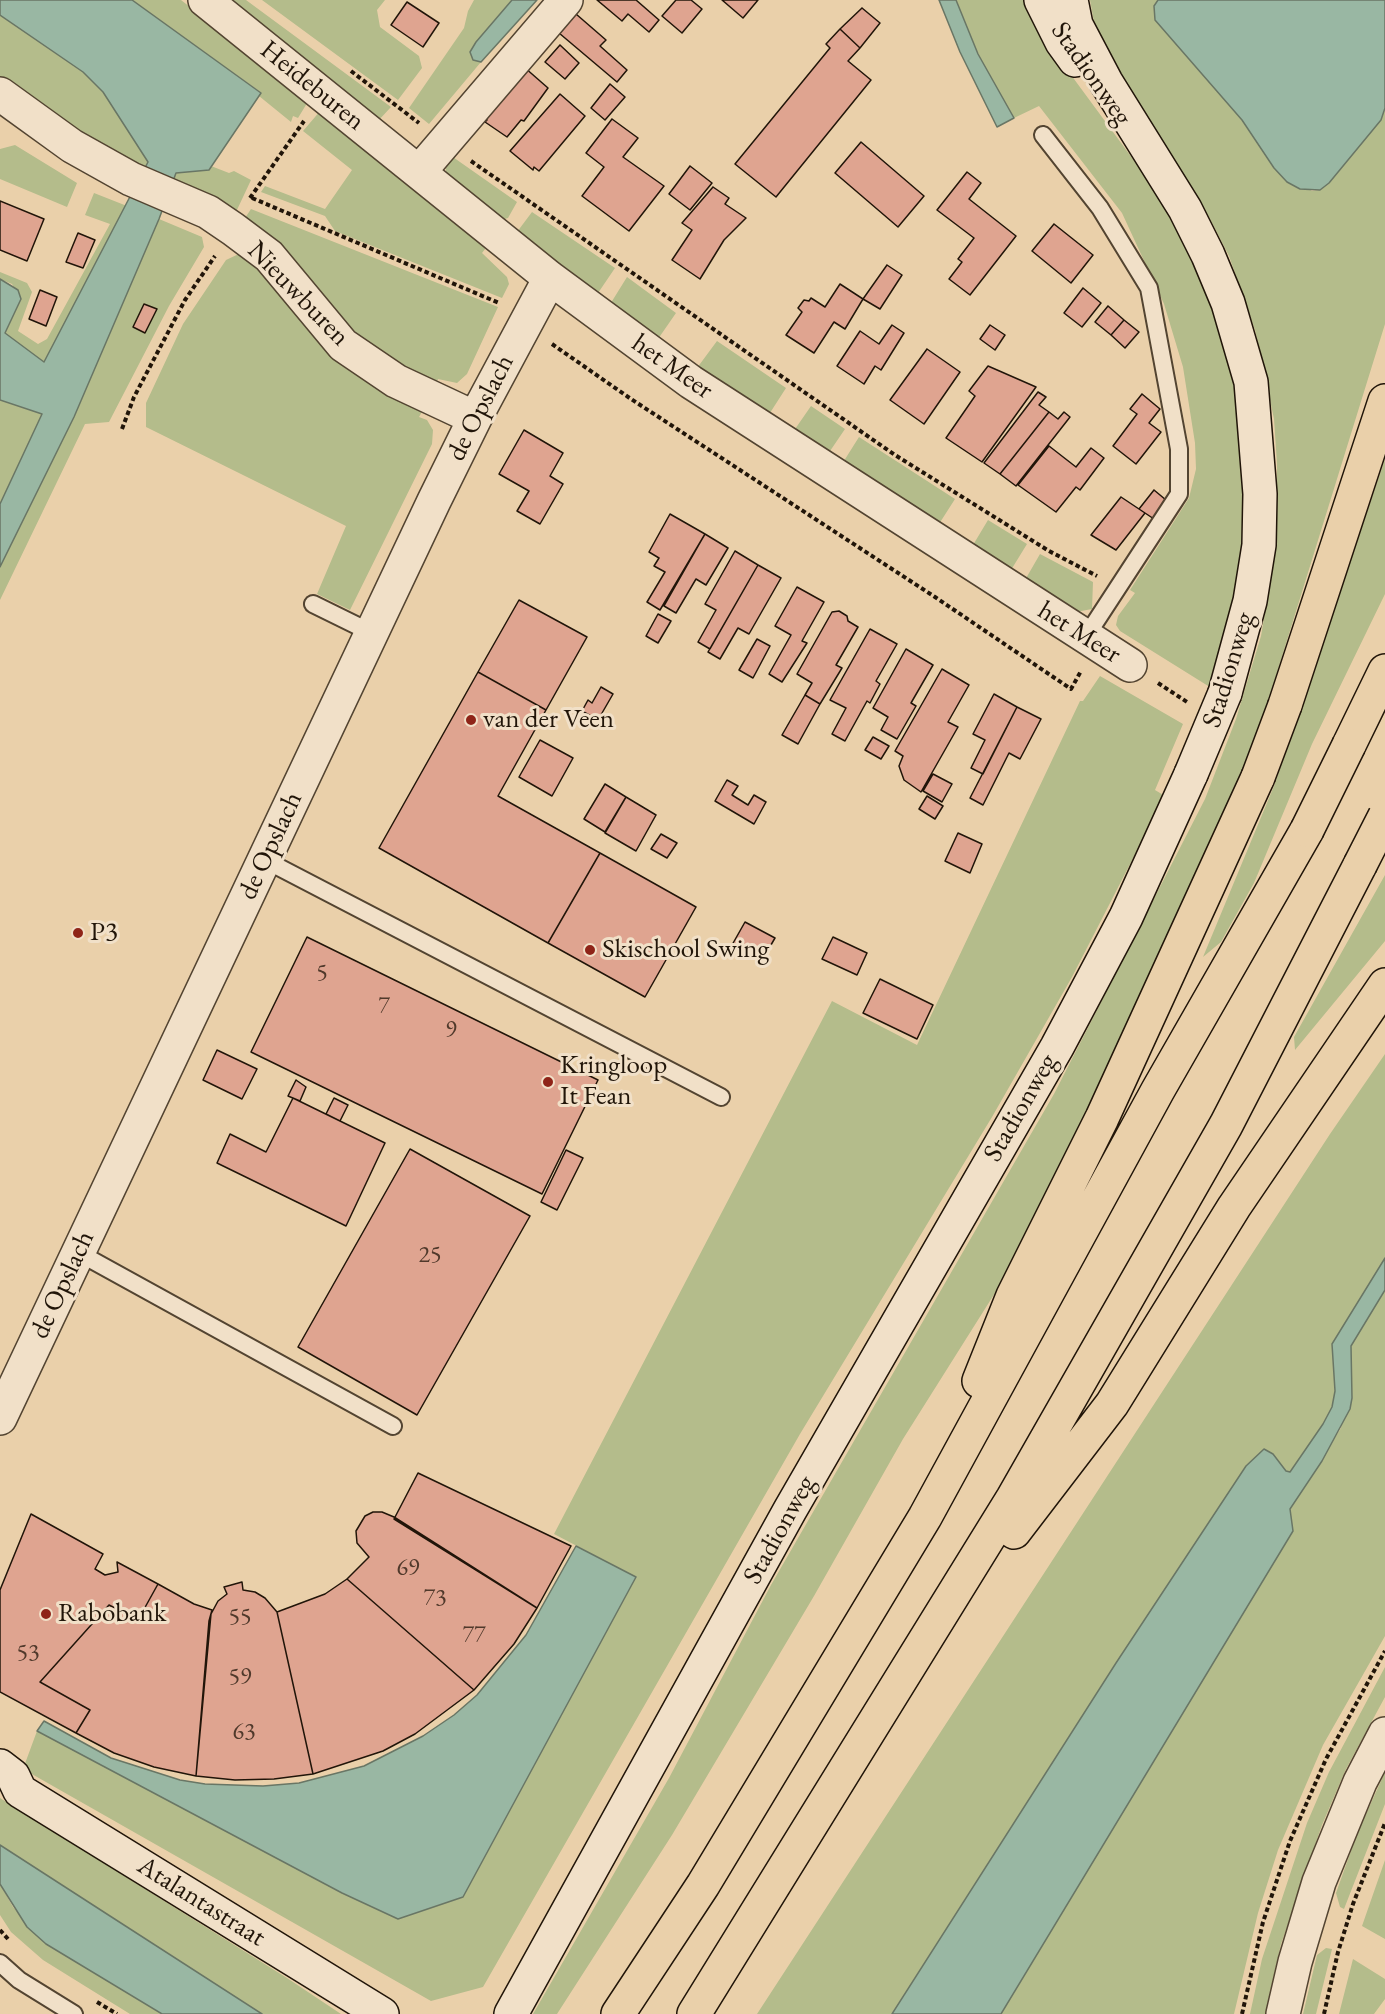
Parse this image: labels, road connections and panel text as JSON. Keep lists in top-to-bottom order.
{
  "streets": {
    "street": [
      "Stadionweg",
      "Heideburen",
      "Nieuwburen",
      "het Meer",
      "de Opslach",
      "Atalantastraat"
    ]
  },
  "crossings": [
    ["Heideburen", "het Meer"],
    ["Nieuwburen", "de Opslach"],
    ["het Meer", "de Opslach"]
  ],
  "places": [
    "van der Veen",
    "P3",
    "Skischool Swing",
    "Kringloop It Fean",
    "Rabobank"
  ],
  "house_numbers": [
    "5",
    "7",
    "9",
    "25",
    "69",
    "73",
    "55",
    "77",
    "53",
    "59",
    "63"
  ]
}
